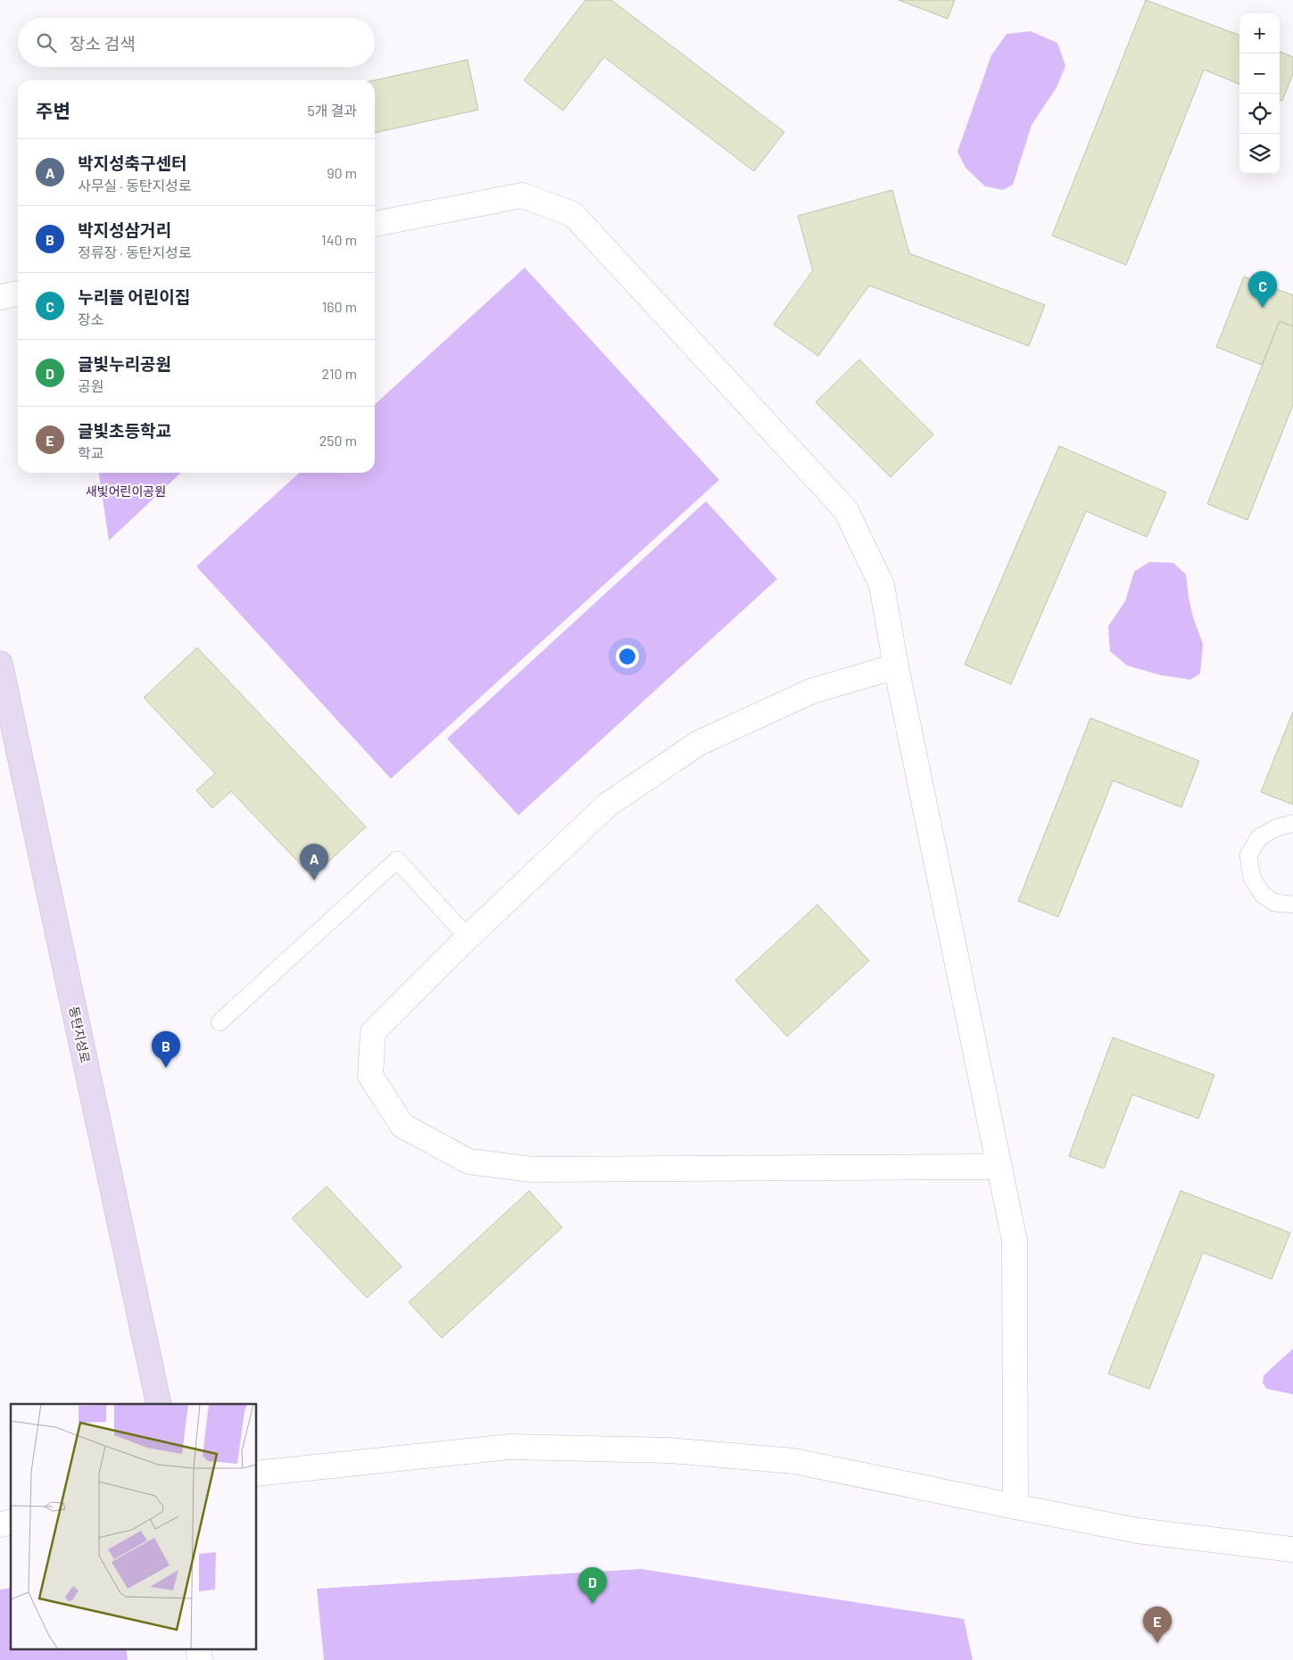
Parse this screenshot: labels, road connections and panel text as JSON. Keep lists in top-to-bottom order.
{
  "streets": {
    "main road": ["동탄지성로"]
  },
  "parks": ["새빛어린이공원"],
  "page": {
    "map_buttons": ["+", "−"],
    "search": "장소 검색",
    "heading": ["주변", "5개 결과"],
    "list": [
      {
        "mark": "A",
        "name": "박지성축구센터",
        "note": "사무실 · 동탄지성로",
        "value": "90 m"
      },
      {
        "mark": "B",
        "name": "박지성삼거리",
        "note": "정류장 · 동탄지성로",
        "value": "140 m"
      },
      {
        "mark": "C",
        "name": "누리뜰 어린이집",
        "note": "장소",
        "value": "160 m"
      },
      {
        "mark": "D",
        "name": "글빛누리공원",
        "note": "공원",
        "value": "210 m"
      },
      {
        "mark": "E",
        "name": "글빛초등학교",
        "note": "학교",
        "value": "250 m"
      }
    ],
    "pins": [
      "C",
      "A",
      "B",
      "D",
      "E"
    ]
  }
}
